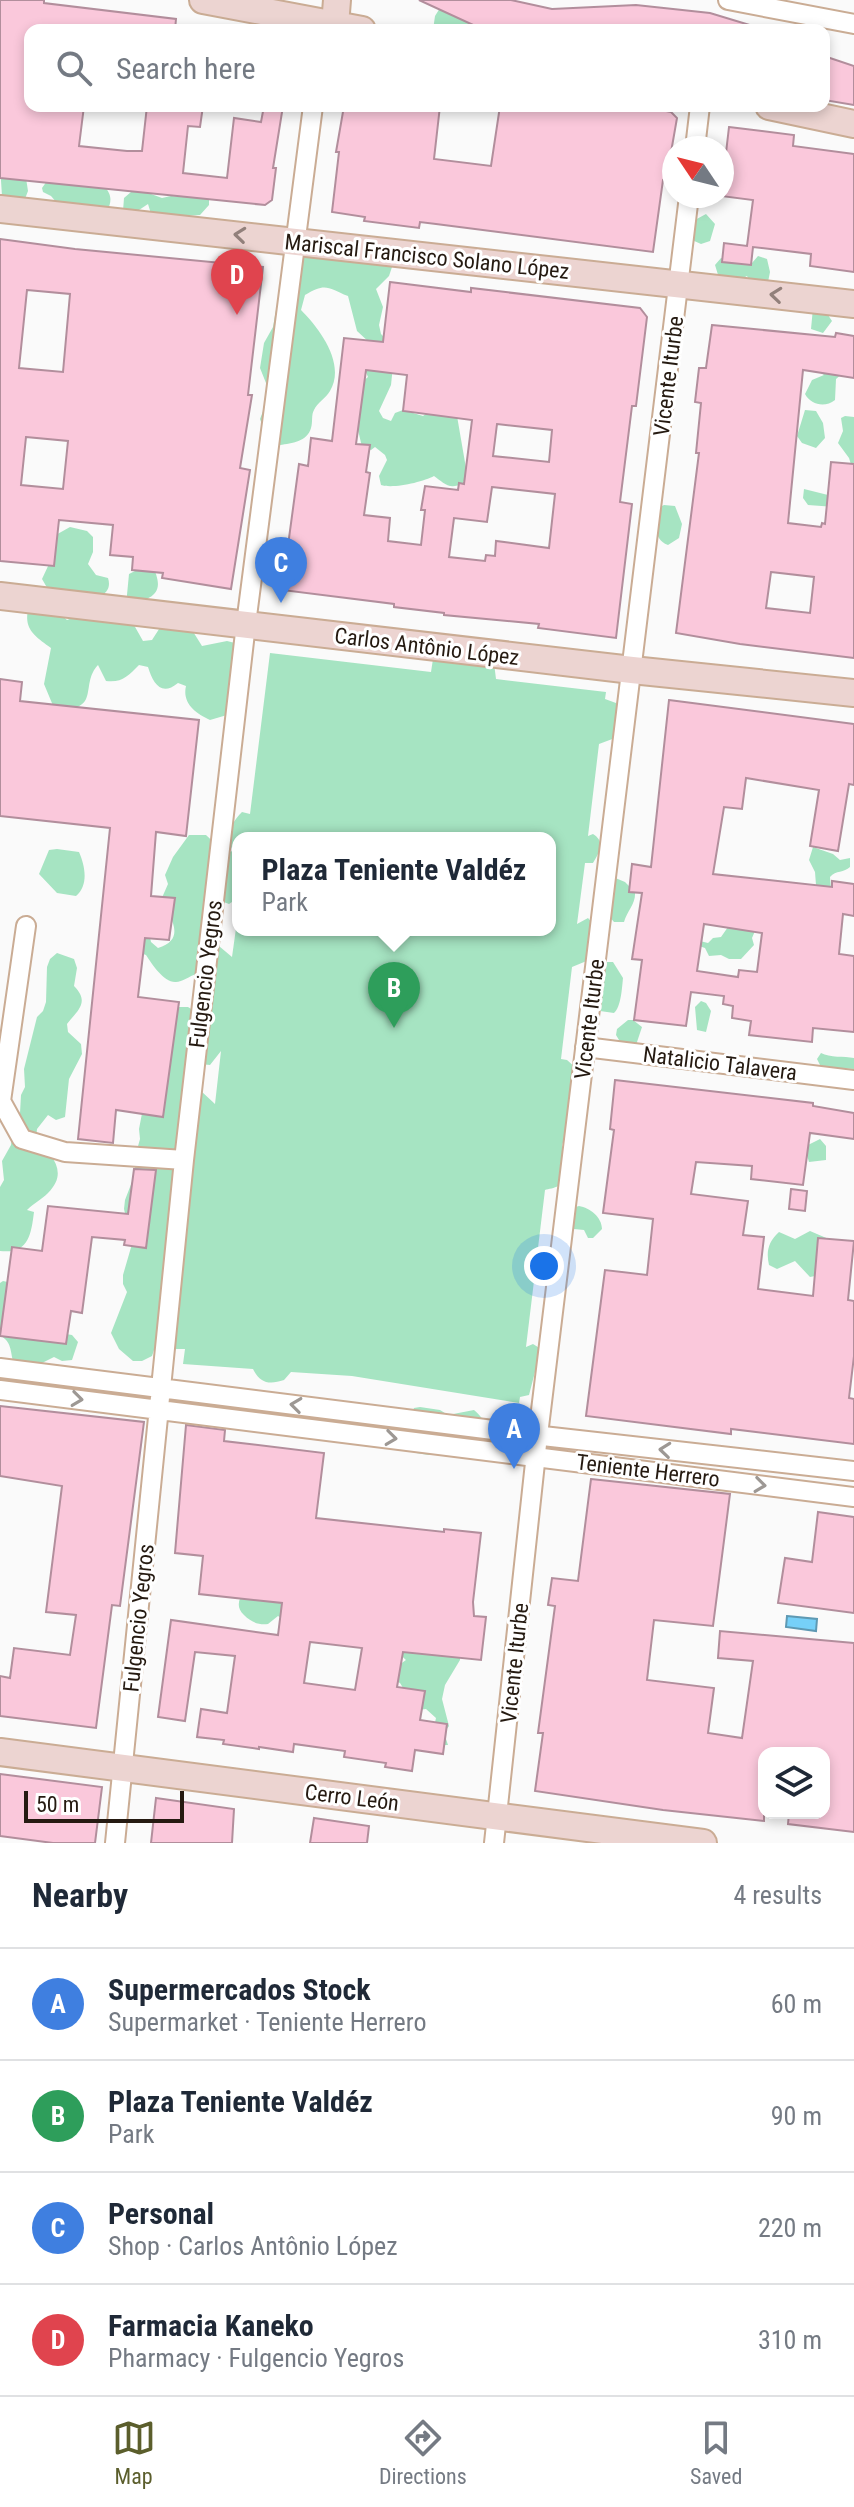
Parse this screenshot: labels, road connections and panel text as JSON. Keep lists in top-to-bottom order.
{
  "streets": {
    "street": [
      "Mariscal Francisco Solano López",
      "Vicente Iturbe",
      "Carlos Antônio López",
      "Fulgencio Yegros",
      "Natalicio Talavera",
      "Teniente Herrero",
      "Cerro León"
    ]
  },
  "crossings": [
    ["Mariscal Francisco Solano López", "Vicente Iturbe"],
    ["Mariscal Francisco Solano López", "Fulgencio Yegros"],
    ["Vicente Iturbe", "Carlos Antônio López"],
    ["Vicente Iturbe", "Natalicio Talavera"],
    ["Vicente Iturbe", "Teniente Herrero"],
    ["Vicente Iturbe", "Cerro León"],
    ["Carlos Antônio López", "Fulgencio Yegros"],
    ["Fulgencio Yegros", "Teniente Herrero"],
    ["Fulgencio Yegros", "Cerro León"]
  ],
  "scale_bar": "50 m",
  "north": "top left",
  "page": {
    "search": "Search here",
    "pins": [
      "D",
      "C",
      "B",
      "A"
    ],
    "popup": ["Plaza Teniente Valdéz", "Park"],
    "scale": "50 m",
    "heading": ["Nearby", "4 results"],
    "list": [
      {
        "mark": "A",
        "name": "Supermercados Stock",
        "note": "Supermarket · Teniente Herrero",
        "value": "60 m"
      },
      {
        "mark": "B",
        "name": "Plaza Teniente Valdéz",
        "note": "Park",
        "value": "90 m"
      },
      {
        "mark": "C",
        "name": "Personal",
        "note": "Shop · Carlos Antônio López",
        "value": "220 m"
      },
      {
        "mark": "D",
        "name": "Farmacia Kaneko",
        "note": "Pharmacy · Fulgencio Yegros",
        "value": "310 m"
      }
    ],
    "nav": ["Map", "Directions", "Saved"]
  }
}
